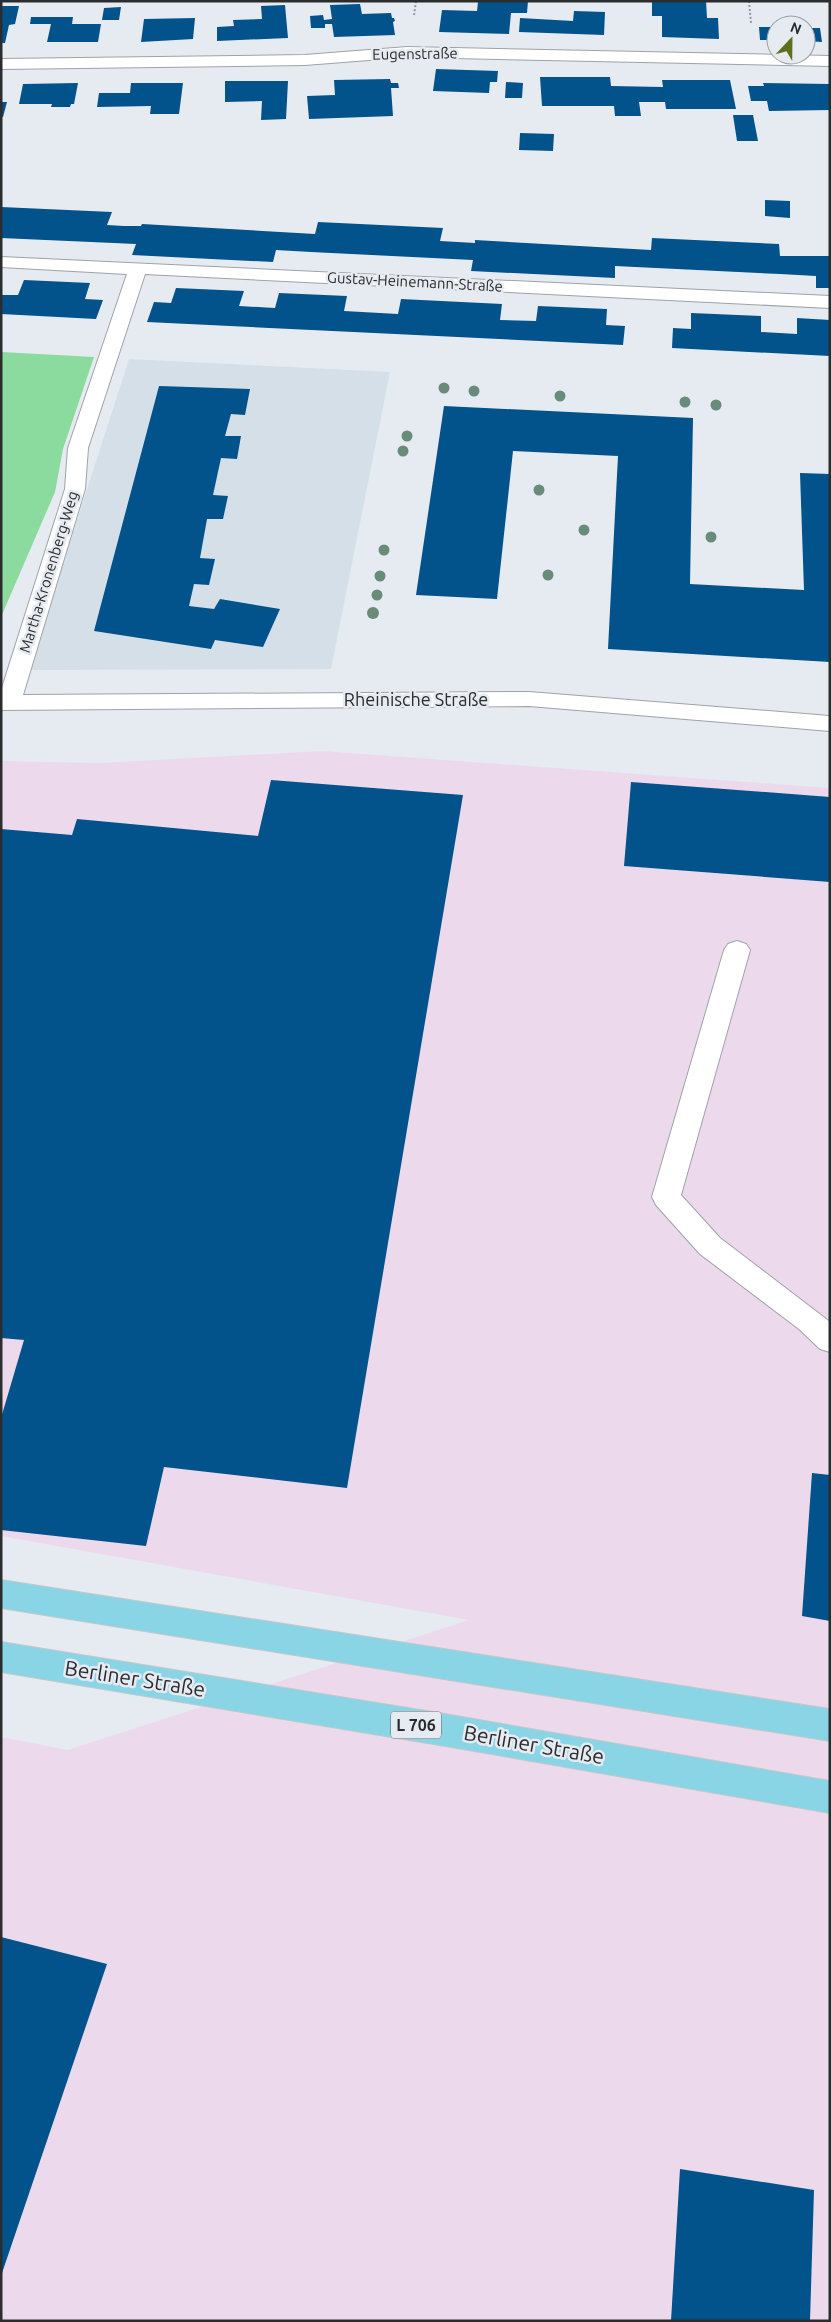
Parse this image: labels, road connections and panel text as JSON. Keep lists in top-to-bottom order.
{
  "streets": {
    "main road": ["Berliner Straße", "L 706"],
    "street": [
      "Eugenstraße",
      "Gustav-Heinemann-Straße",
      "Martha-Kronenberg-Weg",
      "Rheinische Straße"
    ]
  },
  "crossings": [
    ["Gustav-Heinemann-Straße", "Martha-Kronenberg-Weg"],
    ["Martha-Kronenberg-Weg", "Rheinische Straße"]
  ],
  "north": "top"
}
